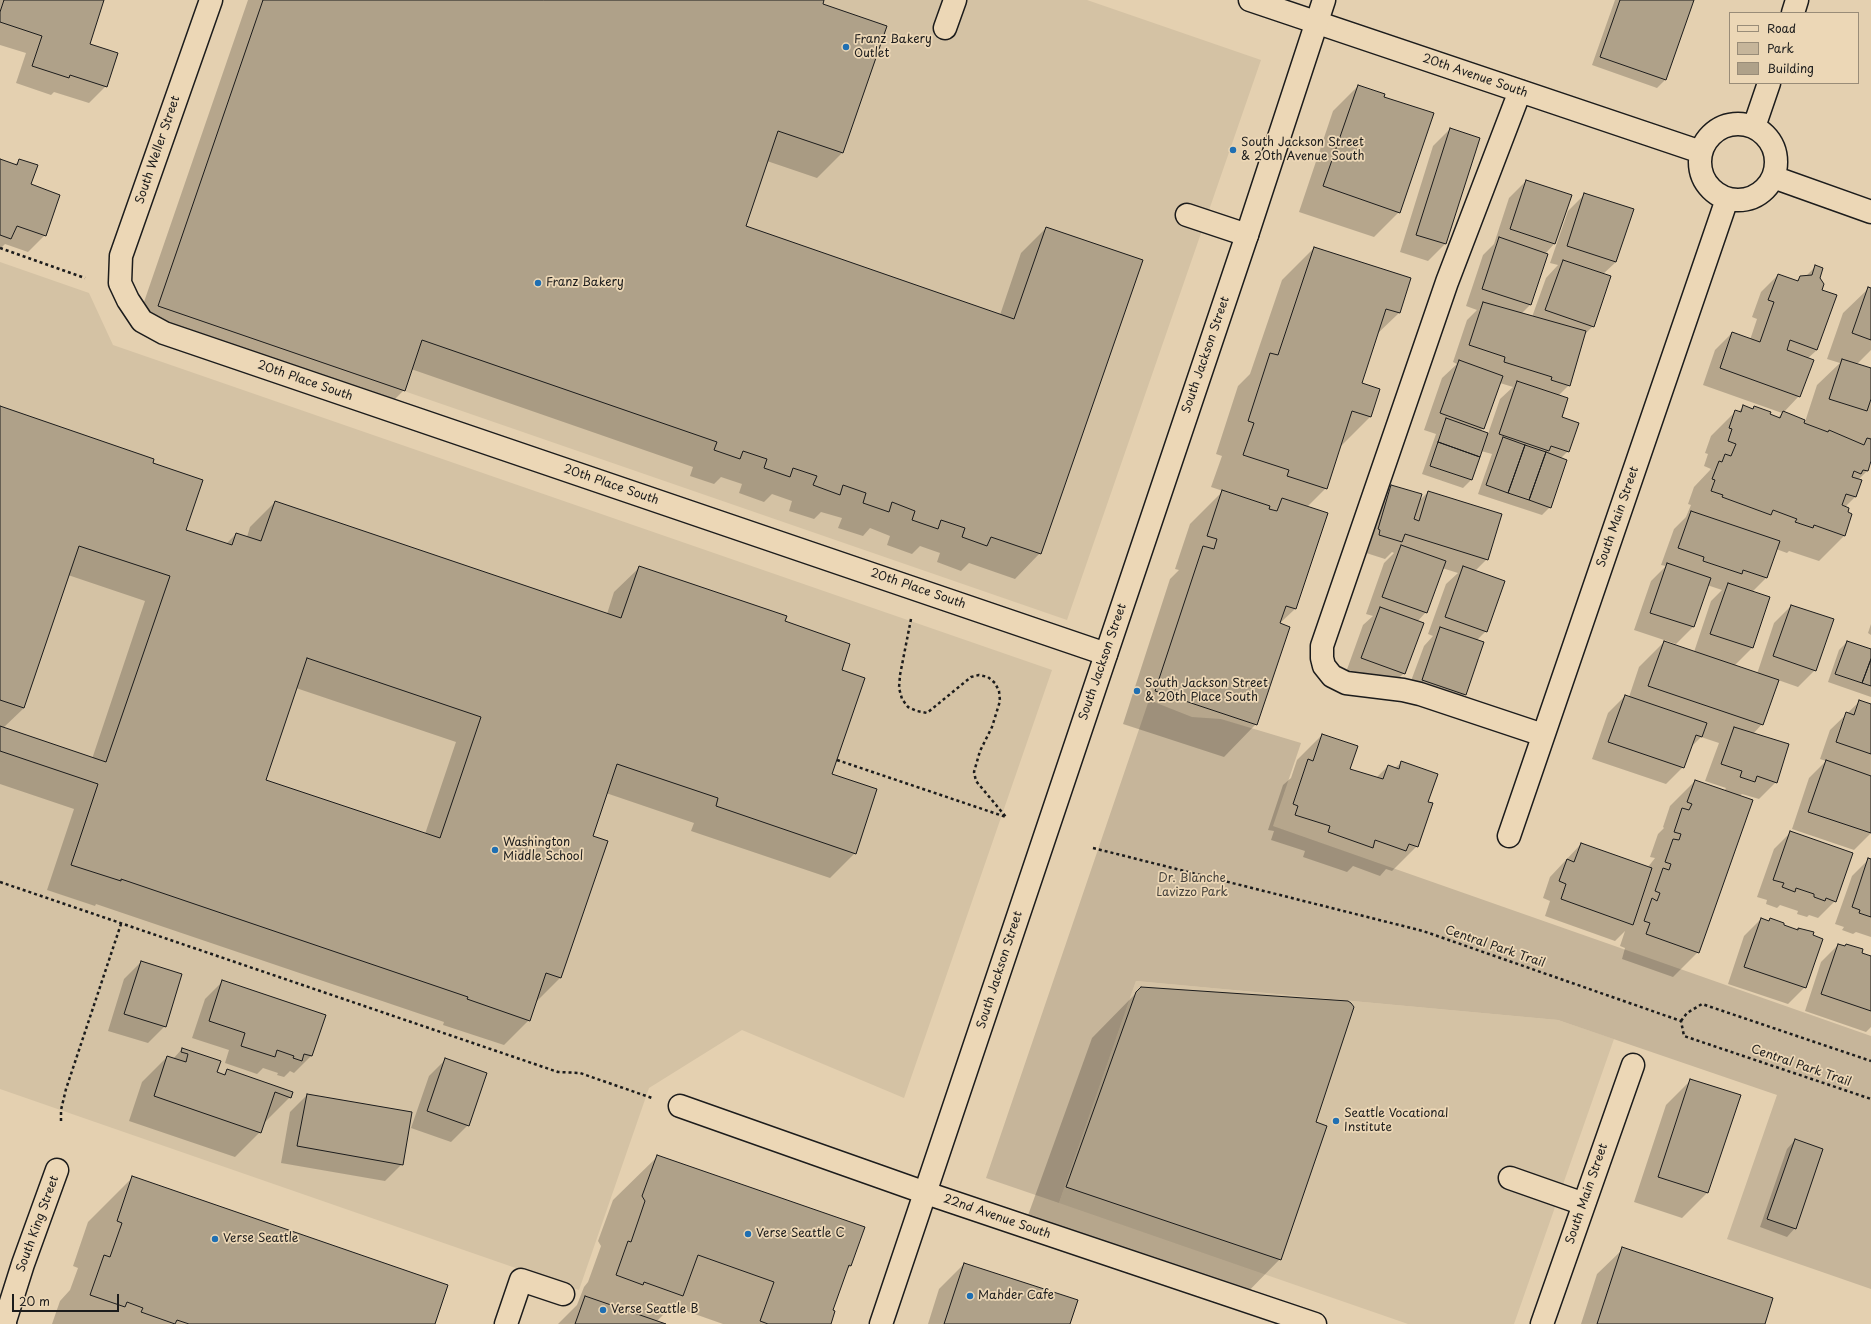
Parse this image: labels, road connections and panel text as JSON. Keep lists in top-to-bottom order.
{
  "streets": {
    "street": [
      "20th Avenue South",
      "South Weller Street",
      "South Jackson Street",
      "20th Place South",
      "South Main Street",
      "22nd Avenue South",
      "South King Street"
    ],
    "path": ["Central Park Trail"]
  },
  "crossings": [
    ["20th Avenue South", "South Jackson Street"],
    ["20th Avenue South", "South Main Street"],
    ["South Weller Street", "20th Place South"],
    ["South Jackson Street", "20th Place South"],
    ["South Jackson Street", "22nd Avenue South"]
  ],
  "parks": ["Dr. Blanche Lavizzo Park"],
  "places": [
    "Franz Bakery Outlet",
    "South Jackson Street & 20th Avenue South",
    "Franz Bakery",
    "South Jackson Street & 20th Place South",
    "Washington Middle School",
    "Seattle Vocational Institute",
    "Verse Seattle C",
    "Verse Seattle",
    "Mahder Cafe",
    "Verse Seattle B"
  ],
  "legend": ["Road", "Park", "Building"],
  "scale_bar": "20 m"
}
